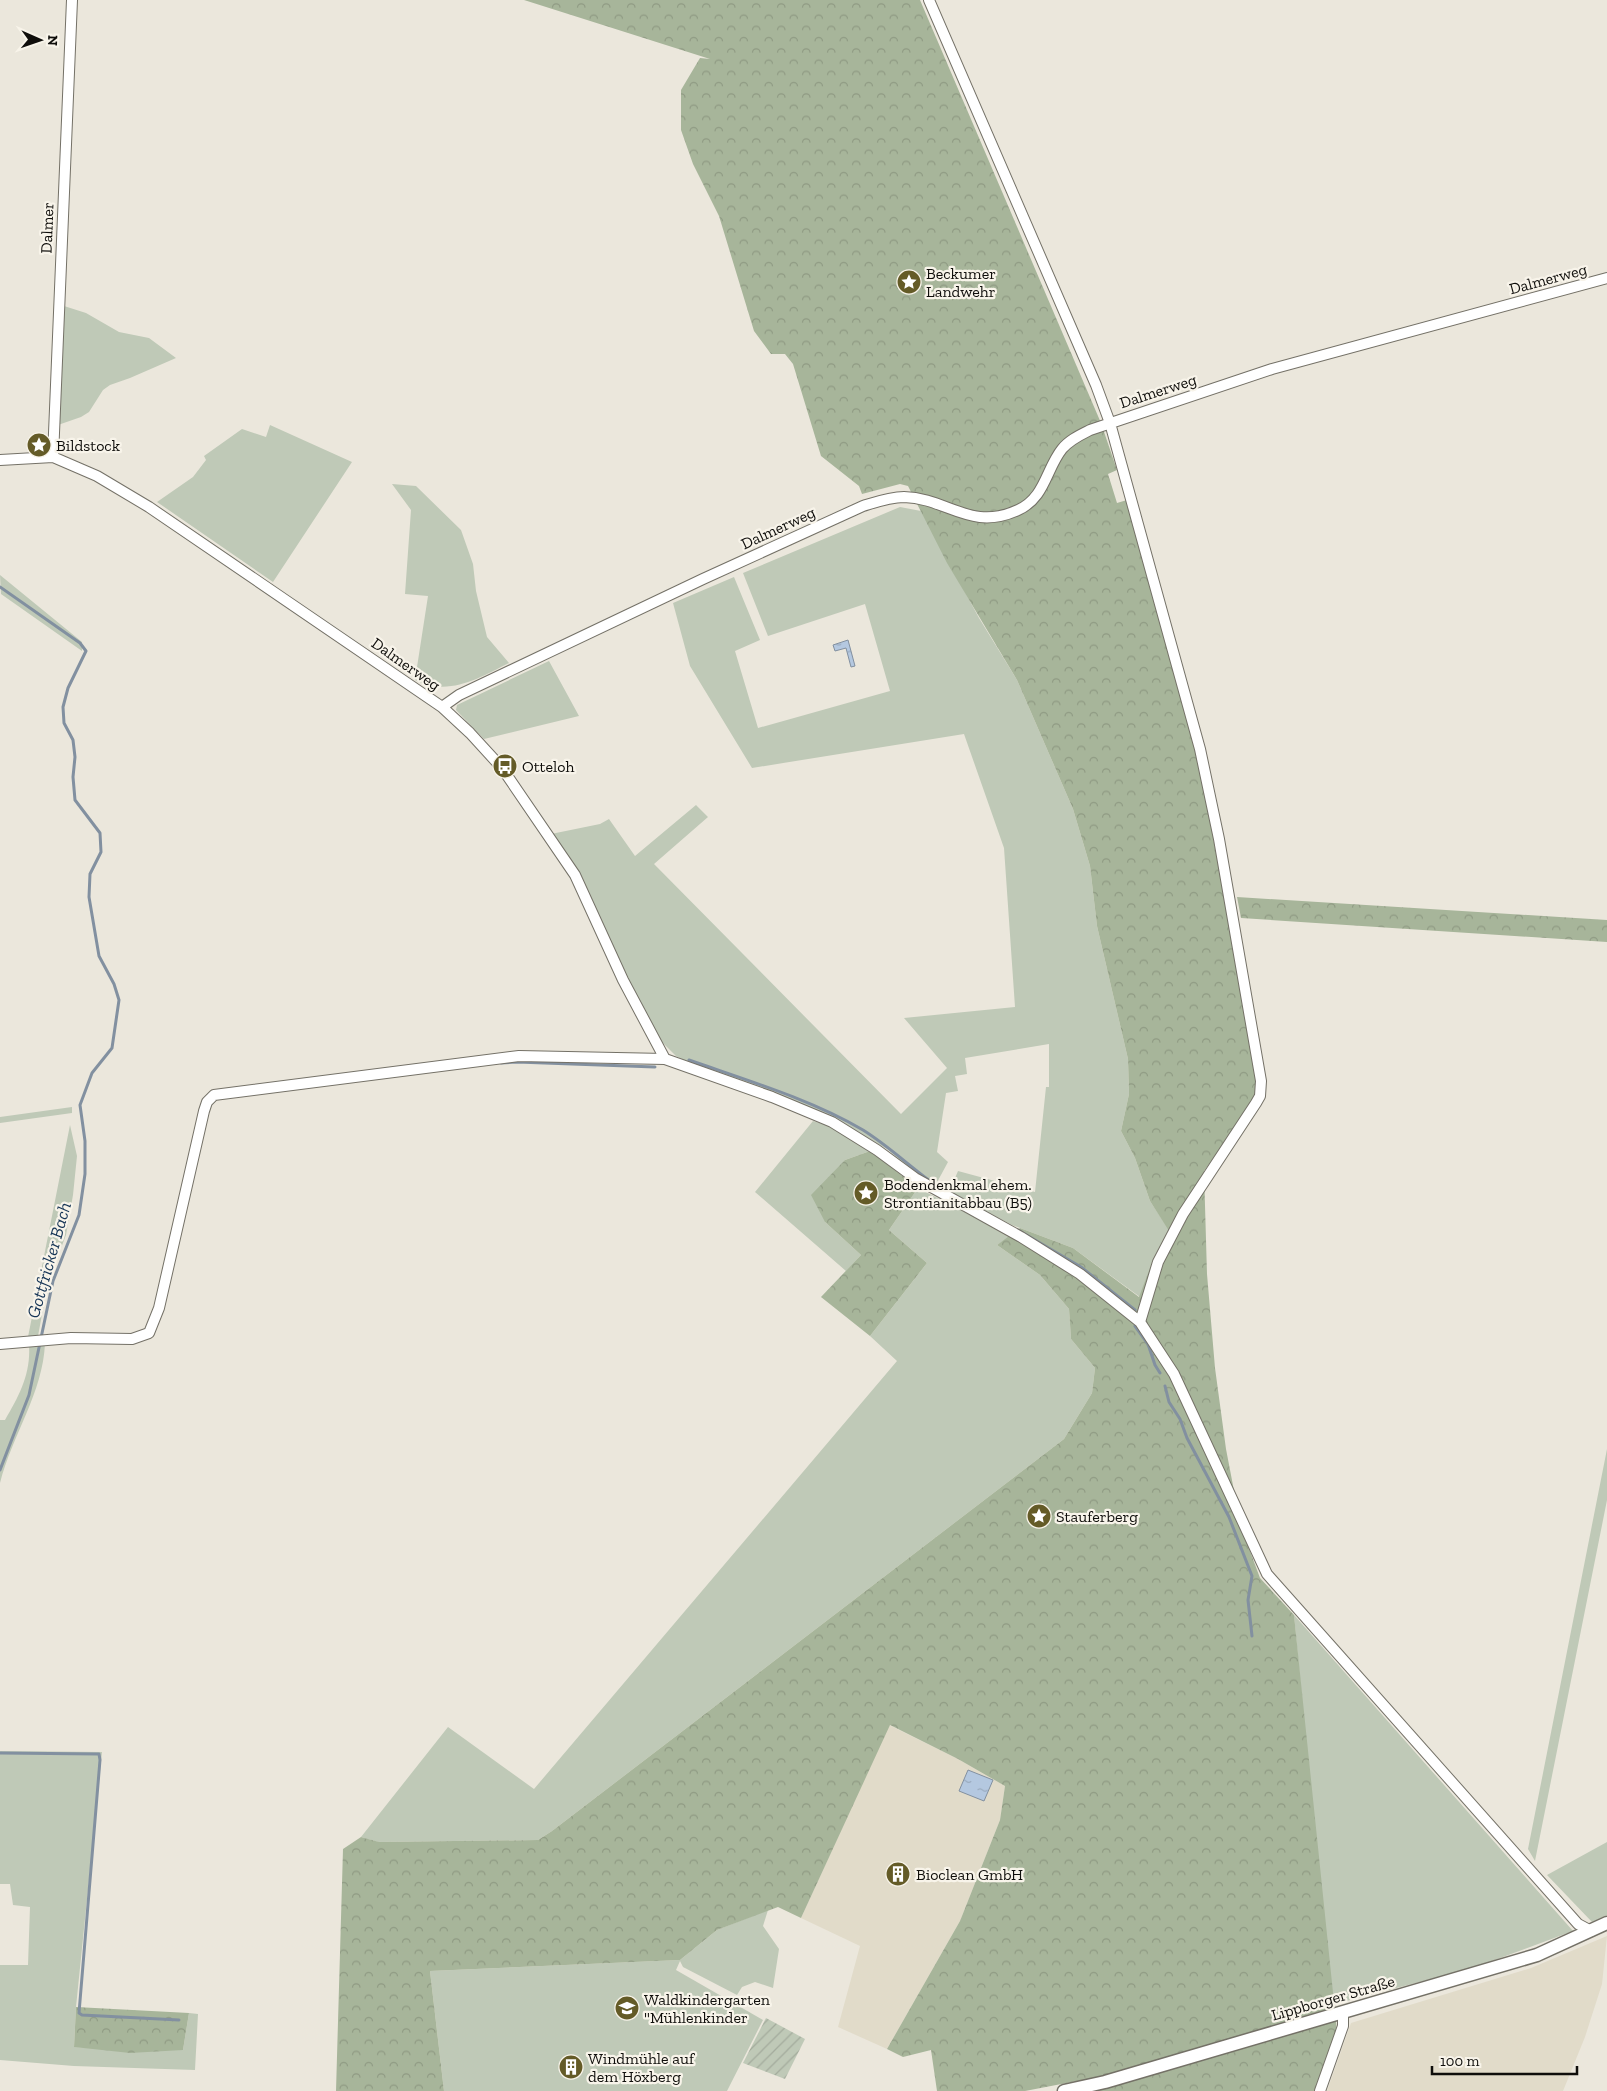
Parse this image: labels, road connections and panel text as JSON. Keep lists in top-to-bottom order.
{
  "streets": {
    "street": ["Dalmer", "Dalmerweg", "Lippborger Straße"]
  },
  "crossings": [
    ["Dalmer", "Dalmerweg"]
  ],
  "water": ["Gottfricker Bach"],
  "places": {
    "place": [
      "Beckumer Landwehr",
      "Bildstock",
      "Bodendenkmal ehem. Strontianitabbau (B5)",
      "Stauferberg"
    ],
    "bus stop": ["Otteloh"],
    "building": ["Bioclean GmbH", "Windmühle auf dem Höxberg"],
    "school or university": ["Waldkindergarten \"Mühlenkinder"]
  },
  "scale_bar": "100 m",
  "north": "right"
}
